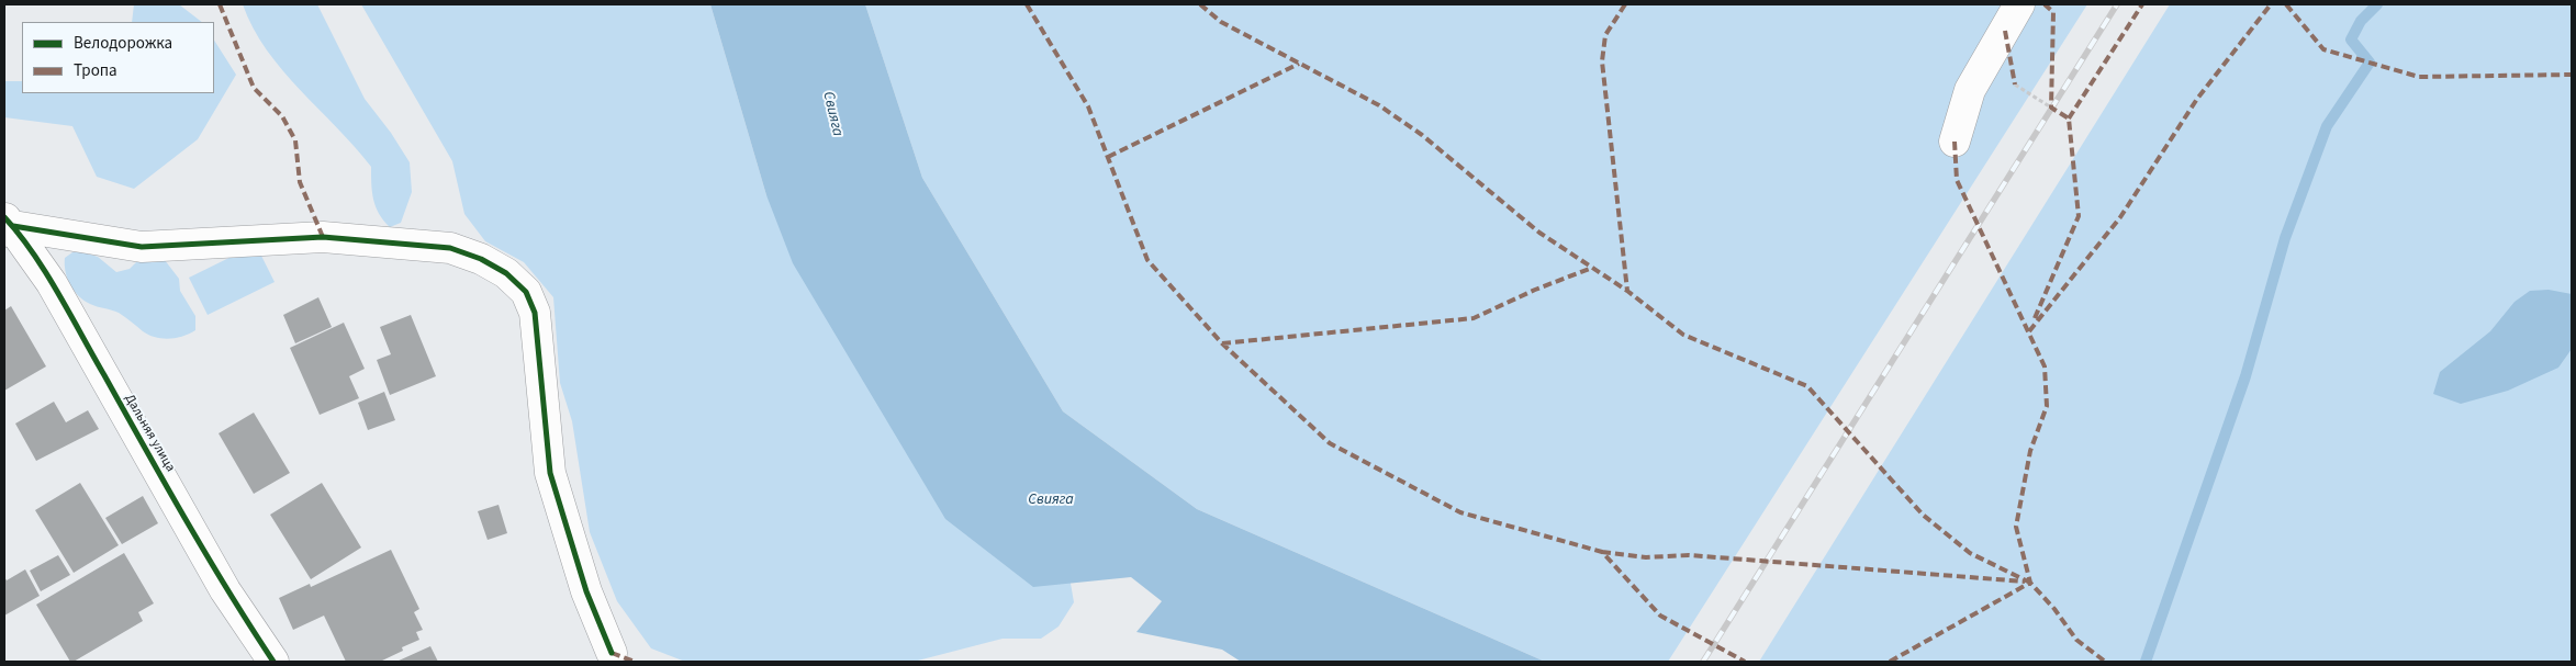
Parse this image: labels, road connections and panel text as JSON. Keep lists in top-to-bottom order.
{
  "streets": {
    "street": ["Дальняя улица"]
  },
  "water": ["Свияга"],
  "legend": ["Велодорожка", "Тропа"]
}
